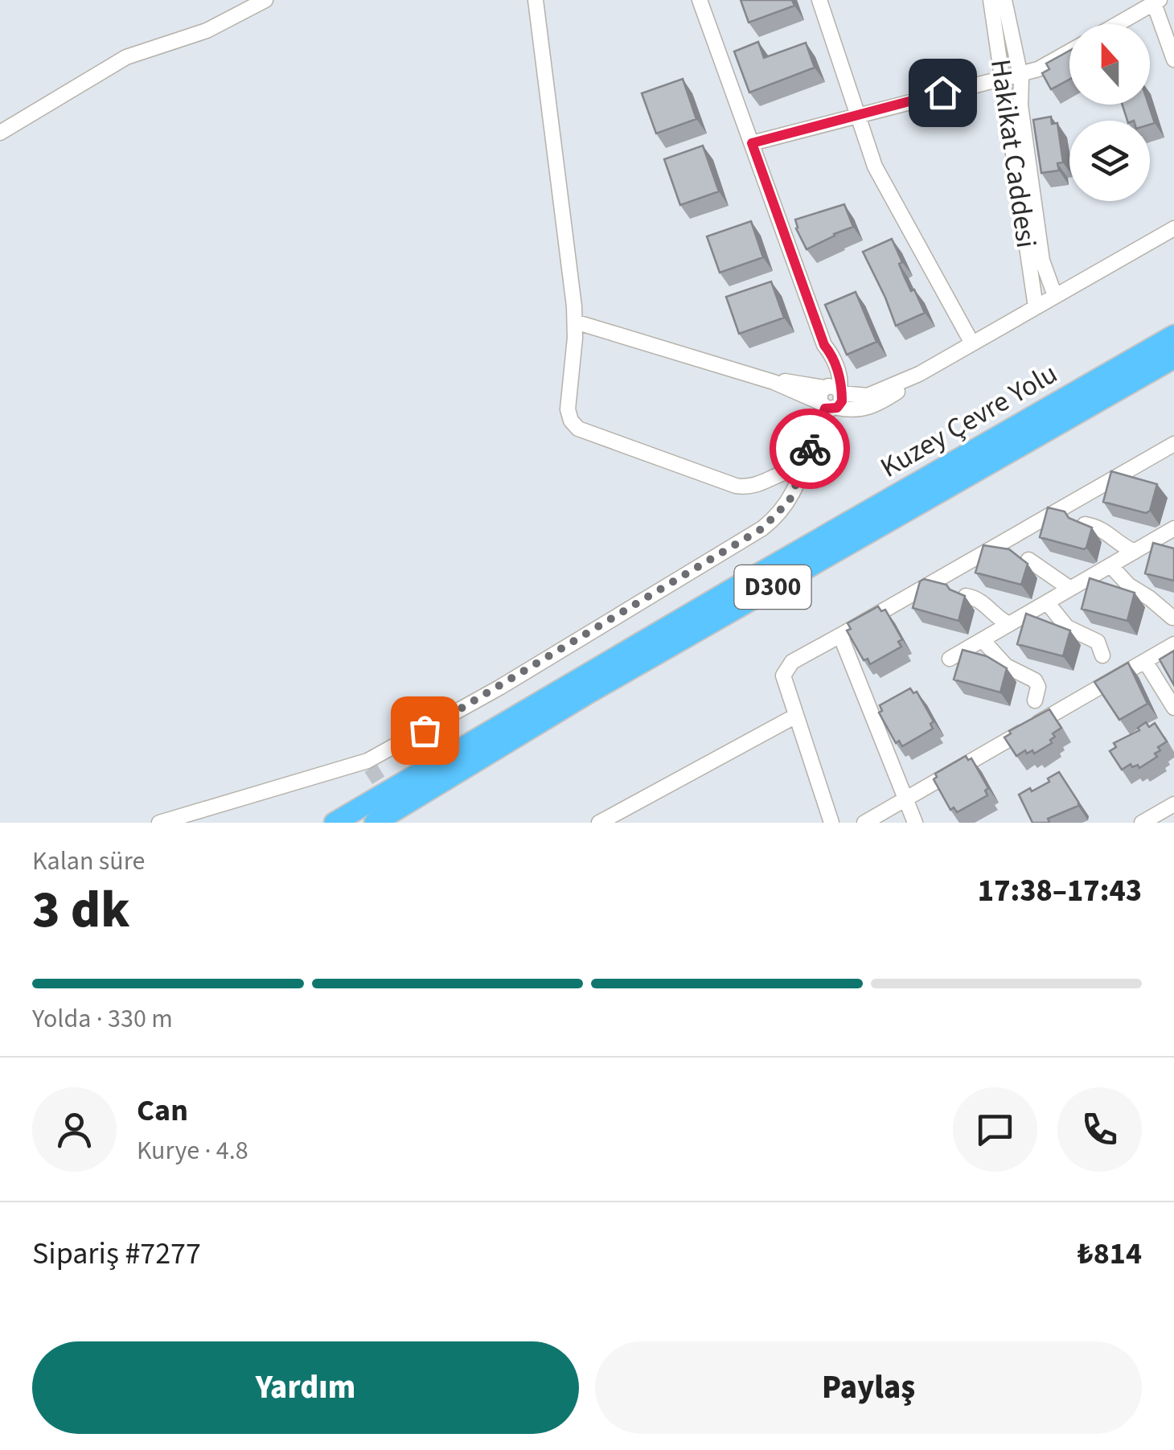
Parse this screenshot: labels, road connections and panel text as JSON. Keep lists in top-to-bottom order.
{
  "streets": {
    "highway": ["Kuzey Çevre Yolu", "D300"],
    "street": ["Hakikat Caddesi"]
  },
  "north": "top",
  "page": {
    "heading": ["3 dk", "Kalan süre", "17:38–17:43"],
    "panel": [
      "Can",
      "Kurye · 4.8",
      "Sipariş #7277",
      "₺814"
    ],
    "bar": "Yolda · 330 m",
    "buttons": ["Yardım", "Paylaş"]
  }
}
